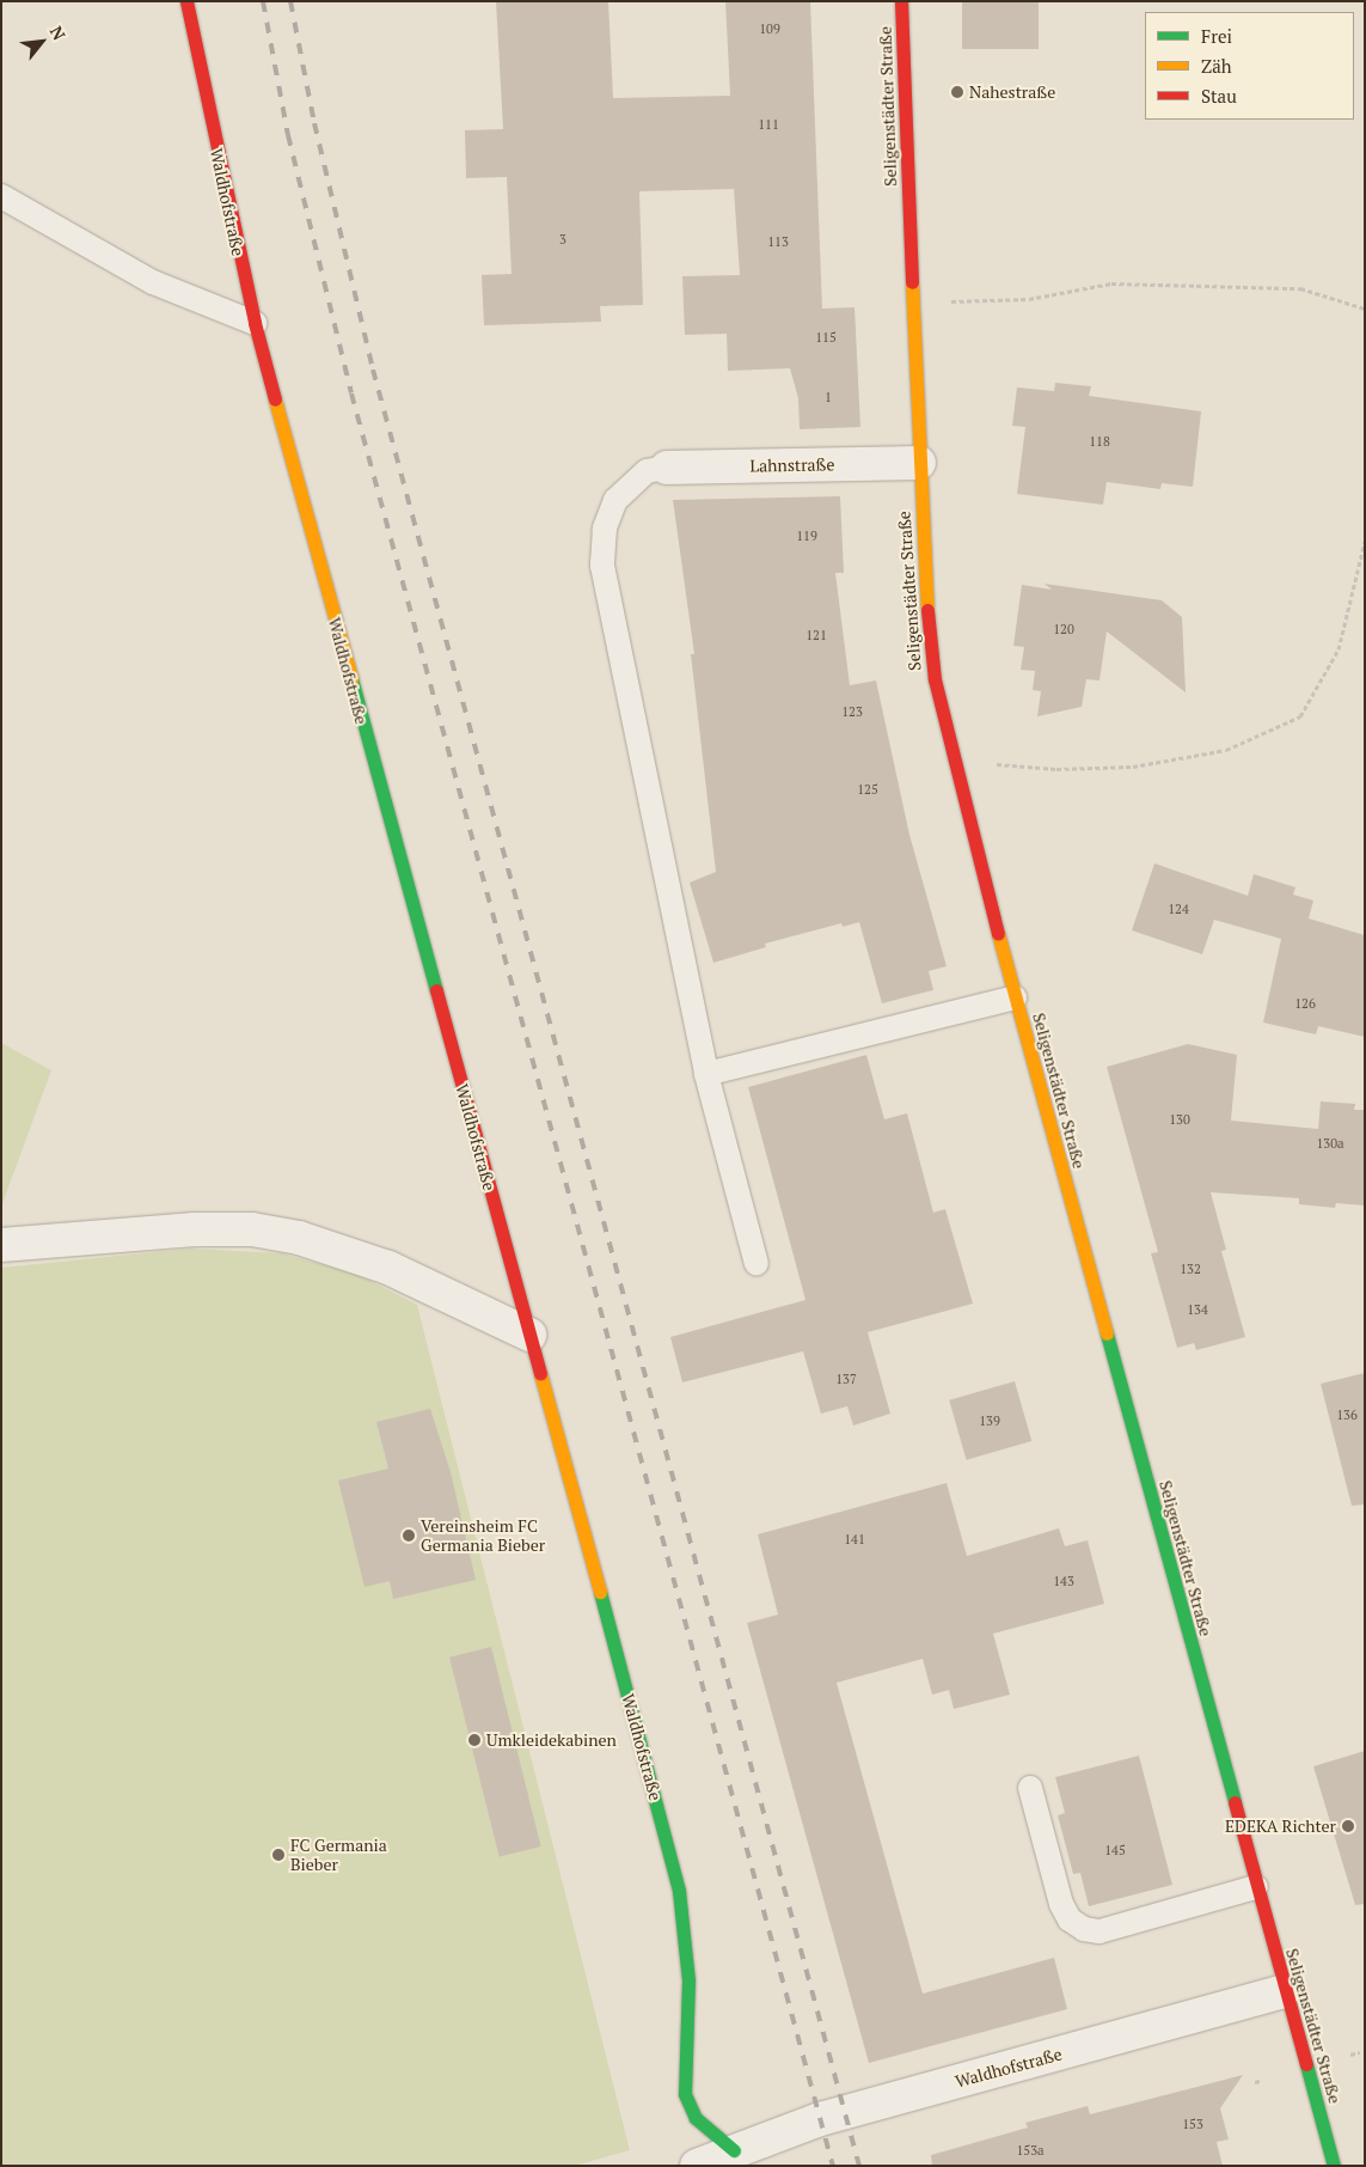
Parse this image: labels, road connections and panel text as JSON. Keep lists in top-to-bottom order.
{
  "streets": {
    "street": ["Seligenstädter Straße", "Waldhofstraße", "Lahnstraße"]
  },
  "crossings": [
    ["Seligenstädter Straße", "Waldhofstraße"],
    ["Seligenstädter Straße", "Lahnstraße"]
  ],
  "places": [
    "Nahestraße",
    "Vereinsheim FC Germania Bieber",
    "Umkleidekabinen",
    "EDEKA Richter",
    "FC Germania Bieber"
  ],
  "house_numbers": [
    "109",
    "111",
    "3",
    "113",
    "115",
    "1",
    "118",
    "119",
    "120",
    "121",
    "123",
    "125",
    "124",
    "126",
    "130",
    "130a",
    "132",
    "134",
    "137",
    "136",
    "139",
    "141",
    "143",
    "145",
    "153",
    "153a"
  ],
  "legend": ["Frei", "Zäh", "Stau"],
  "north": "top right"
}
